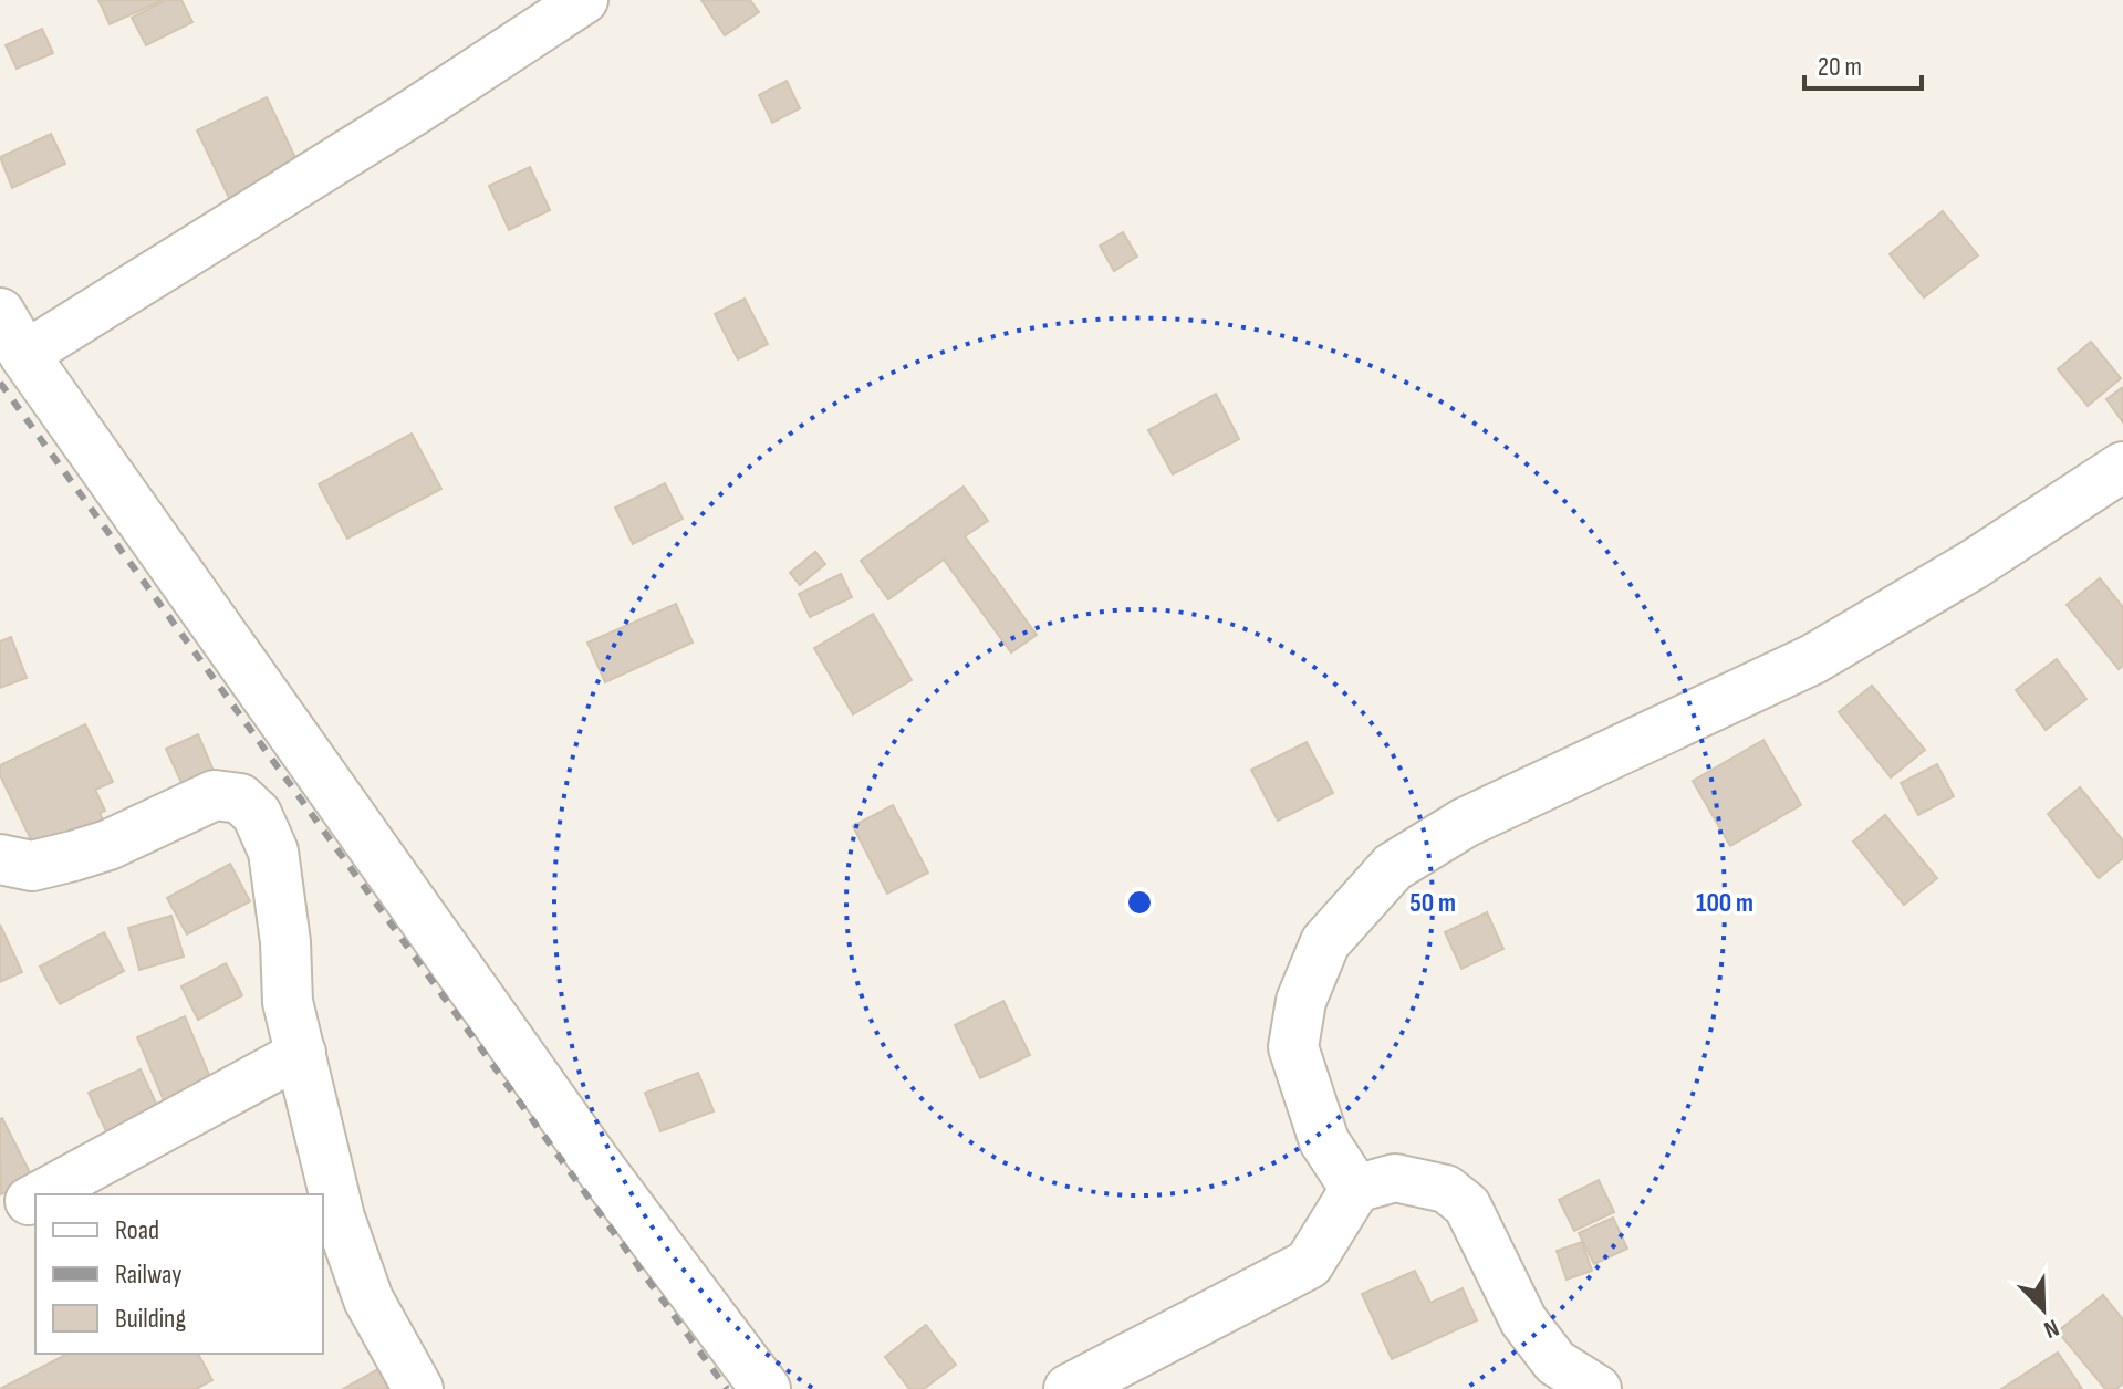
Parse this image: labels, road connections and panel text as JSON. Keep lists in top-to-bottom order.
{
  "legend": ["Road", "Railway", "Building"],
  "scale_bar": "20 m",
  "north": "bottom right",
  "rings": ["50 m", "100 m"]
}
